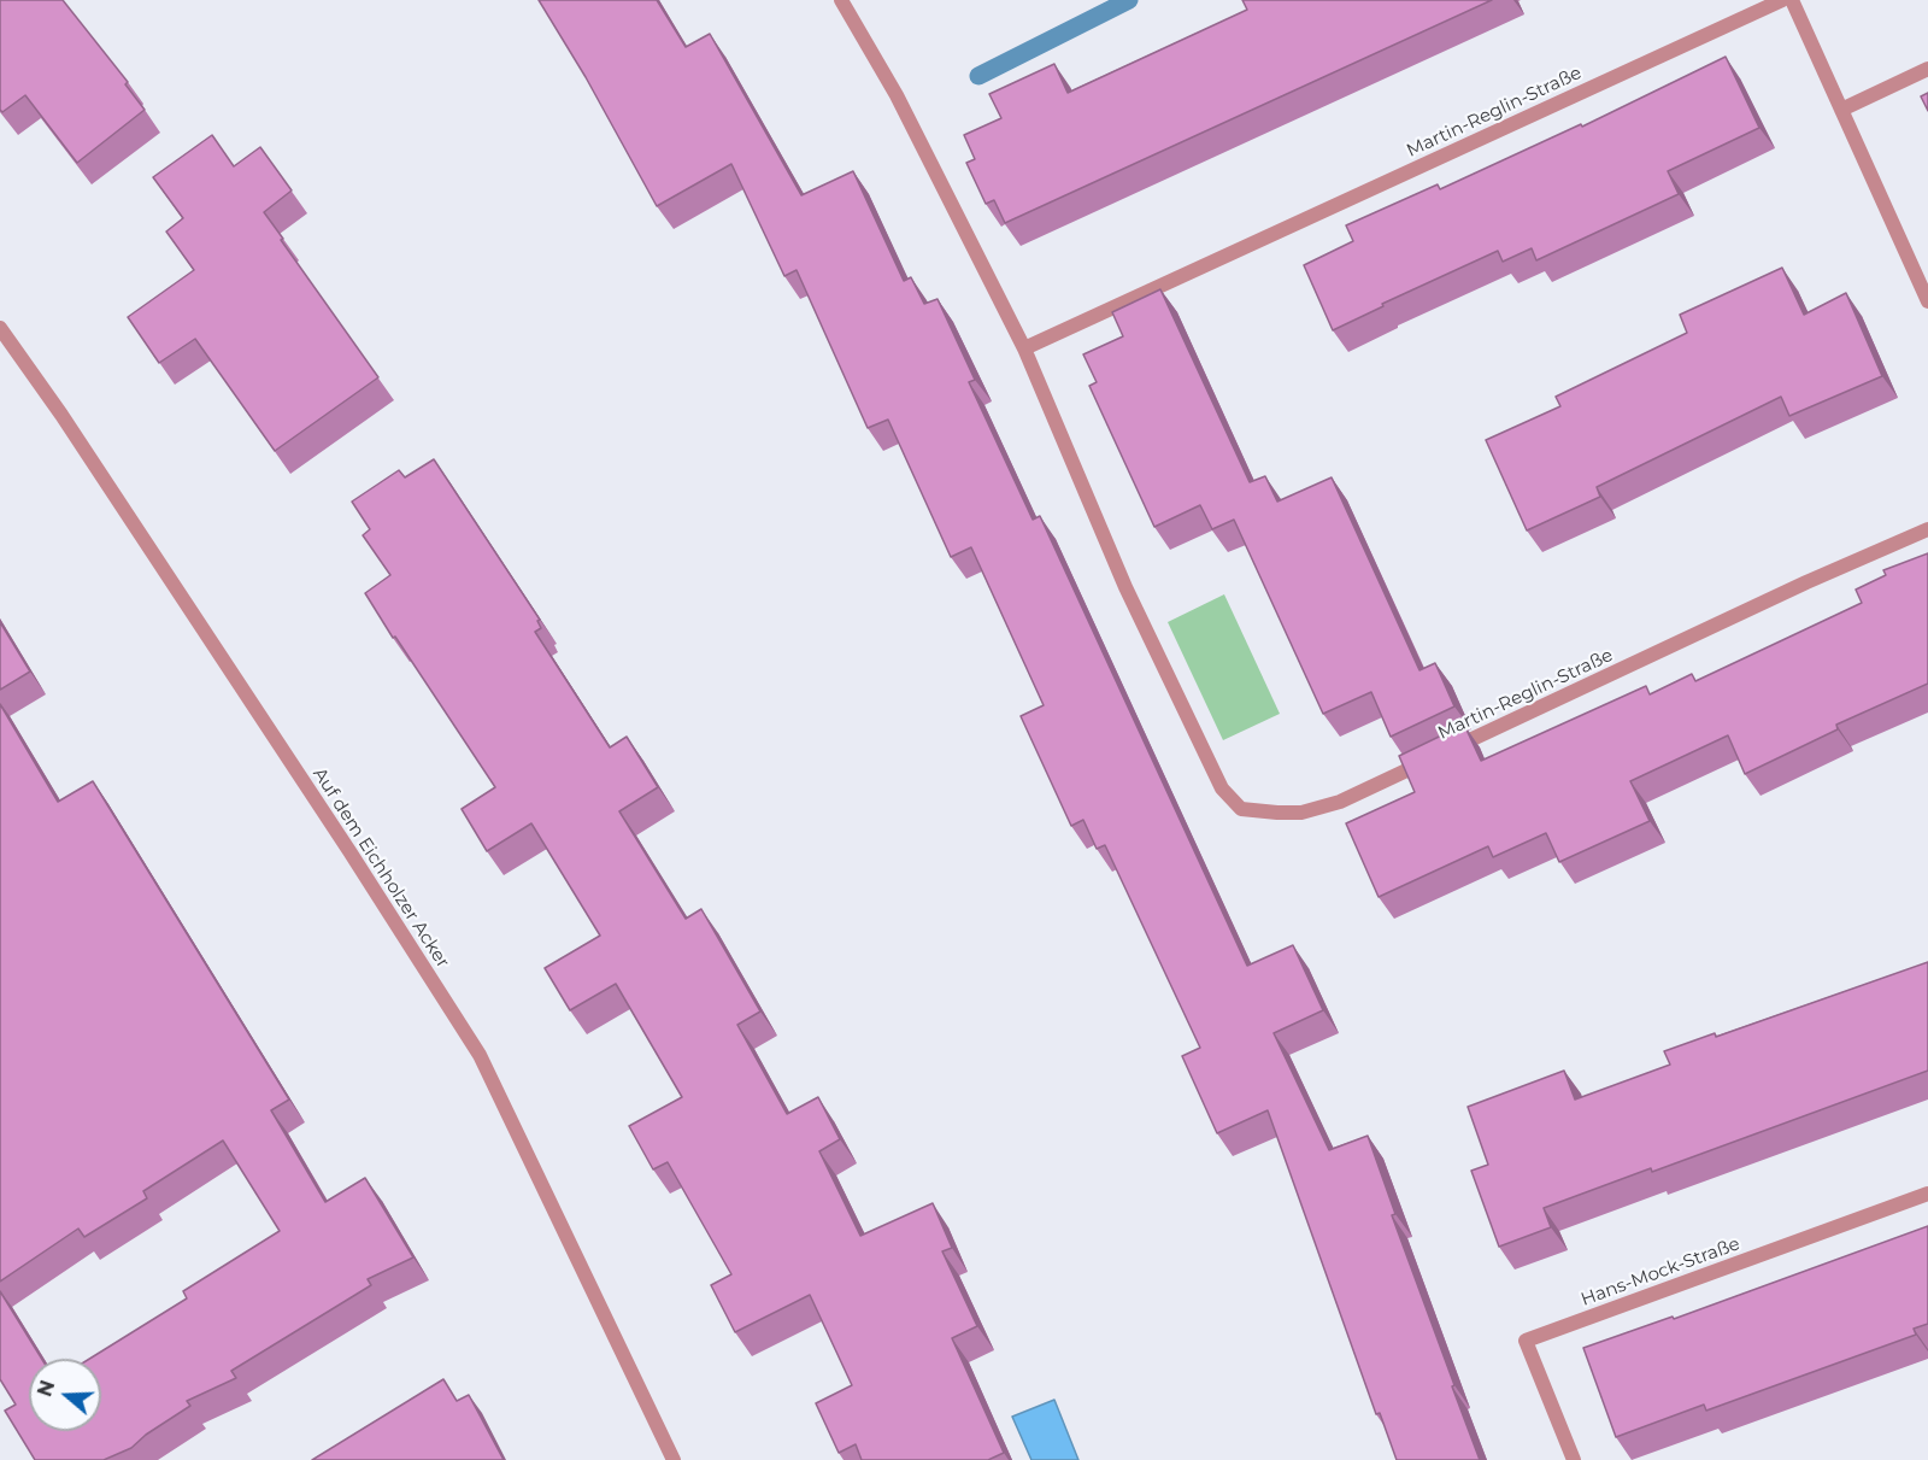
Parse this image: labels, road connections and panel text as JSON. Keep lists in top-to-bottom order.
{
  "streets": {
    "street": ["Martin-Reglin-Straße", "Auf dem Eichholzer Acker", "Hans-Mock-Straße"]
  },
  "north": "left"
}
